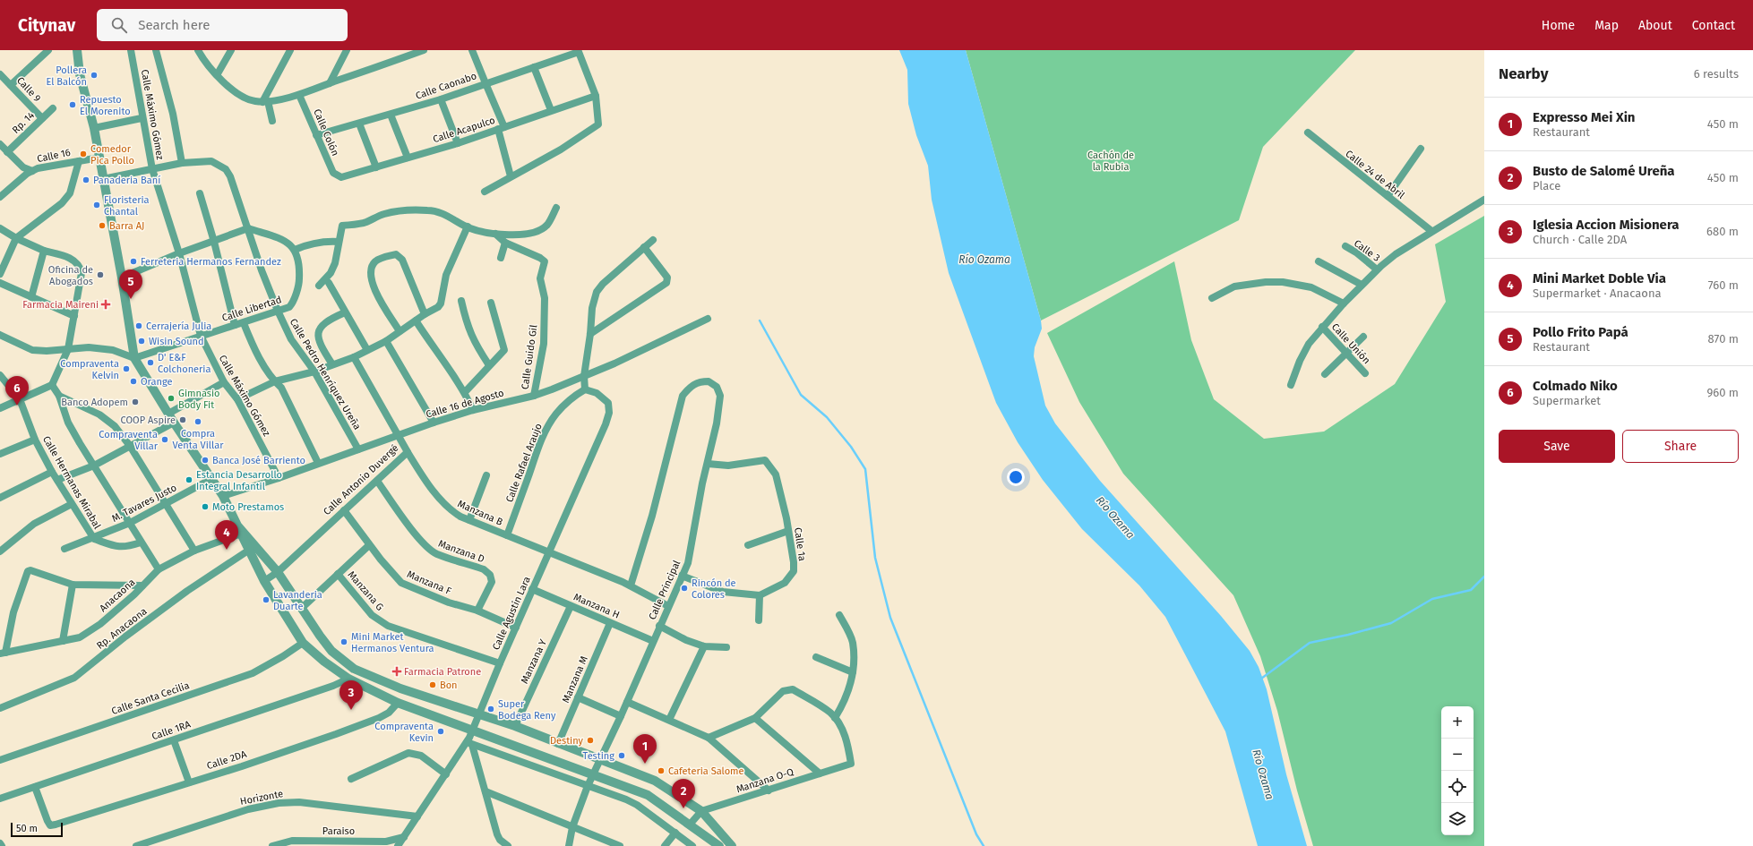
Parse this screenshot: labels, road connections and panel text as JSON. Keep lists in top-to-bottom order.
{
  "streets": {
    "street": [
      "Calle Caonabo",
      "Calle 9",
      "Calle Máximo Gómez",
      "Rp. 14",
      "Calle Acapulco",
      "Calle Colón",
      "Calle 16",
      "Calle 24 de Abril",
      "Calle 3",
      "Calle Libertad",
      "Calle Unión",
      "Calle Guido Gil",
      "Calle Pedro Henríquez Ureña",
      "Calle 16 de Agosto",
      "Calle Rafael Araujo",
      "Calle Antonio Duvergé",
      "Calle Hermanas Mirabal",
      "M. Tavares Justo",
      "Manzana B",
      "Calle 1a",
      "Manzana D",
      "Manzana F",
      "Calle Principal",
      "Manzana G",
      "Anacaona",
      "Manzana H",
      "Calle Agustín Lara",
      "Rp. Anacaona",
      "Manzana Y",
      "Manzana M",
      "Calle Santa Cecilia",
      "Calle 1RA",
      "Calle 2DA",
      "Manzana O-Q",
      "Horizonte",
      "Paraiso"
    ]
  },
  "crossings": [
    ["Calle Caonabo", "Calle Acapulco"],
    ["Calle Caonabo", "Calle Colón"],
    ["Calle 9", "Rp. 14"],
    ["Calle Máximo Gómez", "Calle Libertad"],
    ["Calle Máximo Gómez", "Calle Pedro Henríquez Ureña"],
    ["Calle Máximo Gómez", "Calle 16 de Agosto"],
    ["Calle Acapulco", "Calle Colón"],
    ["Calle Libertad", "Calle Pedro Henríquez Ureña"],
    ["Calle Guido Gil", "Calle 16 de Agosto"],
    ["Calle Pedro Henríquez Ureña", "Calle 16 de Agosto"],
    ["Calle 16 de Agosto", "Calle Antonio Duvergé"],
    ["Calle Rafael Araujo", "Manzana B"],
    ["Calle Rafael Araujo", "Calle Agustín Lara"],
    ["Calle Antonio Duvergé", "Manzana B"],
    ["Calle Antonio Duvergé", "Manzana D"],
    ["Calle Antonio Duvergé", "Manzana F"],
    ["Calle Hermanas Mirabal", "M. Tavares Justo"],
    ["Manzana B", "Calle Principal"],
    ["Manzana B", "Calle Agustín Lara"],
    ["Calle 1a", "Calle Principal"],
    ["Manzana D", "Manzana F"],
    ["Manzana F", "Calle Agustín Lara"],
    ["Calle Principal", "Manzana H"],
    ["Manzana G", "Calle Agustín Lara"],
    ["Manzana H", "Calle Agustín Lara"],
    ["Manzana H", "Manzana Y"],
    ["Manzana H", "Manzana M"],
    ["Calle Agustín Lara", "Horizonte"],
    ["Calle Agustín Lara", "Paraiso"],
    ["Calle 1RA", "Calle 2DA"]
  ],
  "water": ["Río Ozama"],
  "parks": ["Cachón de la Rubia"],
  "places": {
    "other": [
      "Pollera El Balcón",
      "Repuesto El Morenito",
      "Comedor Pica Pollo",
      "Panaderia Baní",
      "Floristeria Chantal",
      "Barra AJ",
      "Ferreteria Hermanos Fernandez",
      "Oficina de Abogados",
      "Cerrajería Julia",
      "Wisin Sound",
      "D' E&F Colchoneria",
      "Compraventa Kelvin",
      "Orange",
      "Gimnasio Body Fit",
      "Banco Adopem",
      "COOP Aspire",
      "Compra Venta Villar",
      "Compraventa Villar",
      "Banca José Barriento",
      "Estancia Desarrollo Integral Infantil",
      "Moto Prestamos",
      "Rincón de Colores",
      "Lavanderia Duarte",
      "Mini Market Hermanos Ventura",
      "Bon",
      "Super Bodega Reny",
      "Compraventa Kevin",
      "Destiny",
      "Testing",
      "Cafeteria Salome"
    ],
    "health": ["Farmacia Maireni", "Farmacia Patrone"]
  },
  "scale_bar": "50 m",
  "page": {
    "header": "Citynav",
    "search": "Search here",
    "nav": [
      "Home",
      "Map",
      "About",
      "Contact"
    ],
    "heading": ["Nearby", "6 results"],
    "list": [
      {
        "mark": "1",
        "name": "Expresso Mei Xin",
        "note": "Restaurant",
        "value": "450 m"
      },
      {
        "mark": "2",
        "name": "Busto de Salomé Ureña",
        "note": "Place",
        "value": "450 m"
      },
      {
        "mark": "3",
        "name": "Iglesia Accion Misionera",
        "note": "Church · Calle 2DA",
        "value": "680 m"
      },
      {
        "mark": "4",
        "name": "Mini Market Doble Via",
        "note": "Supermarket · Anacaona",
        "value": "760 m"
      },
      {
        "mark": "5",
        "name": "Pollo Frito Papá",
        "note": "Restaurant",
        "value": "870 m"
      },
      {
        "mark": "6",
        "name": "Colmado Niko",
        "note": "Supermarket",
        "value": "960 m"
      }
    ],
    "pins": [
      "5",
      "6",
      "4",
      "3",
      "1",
      "2"
    ],
    "buttons": ["Save", "Share"],
    "map_buttons": ["+", "−"],
    "scale": "50 m"
  }
}
